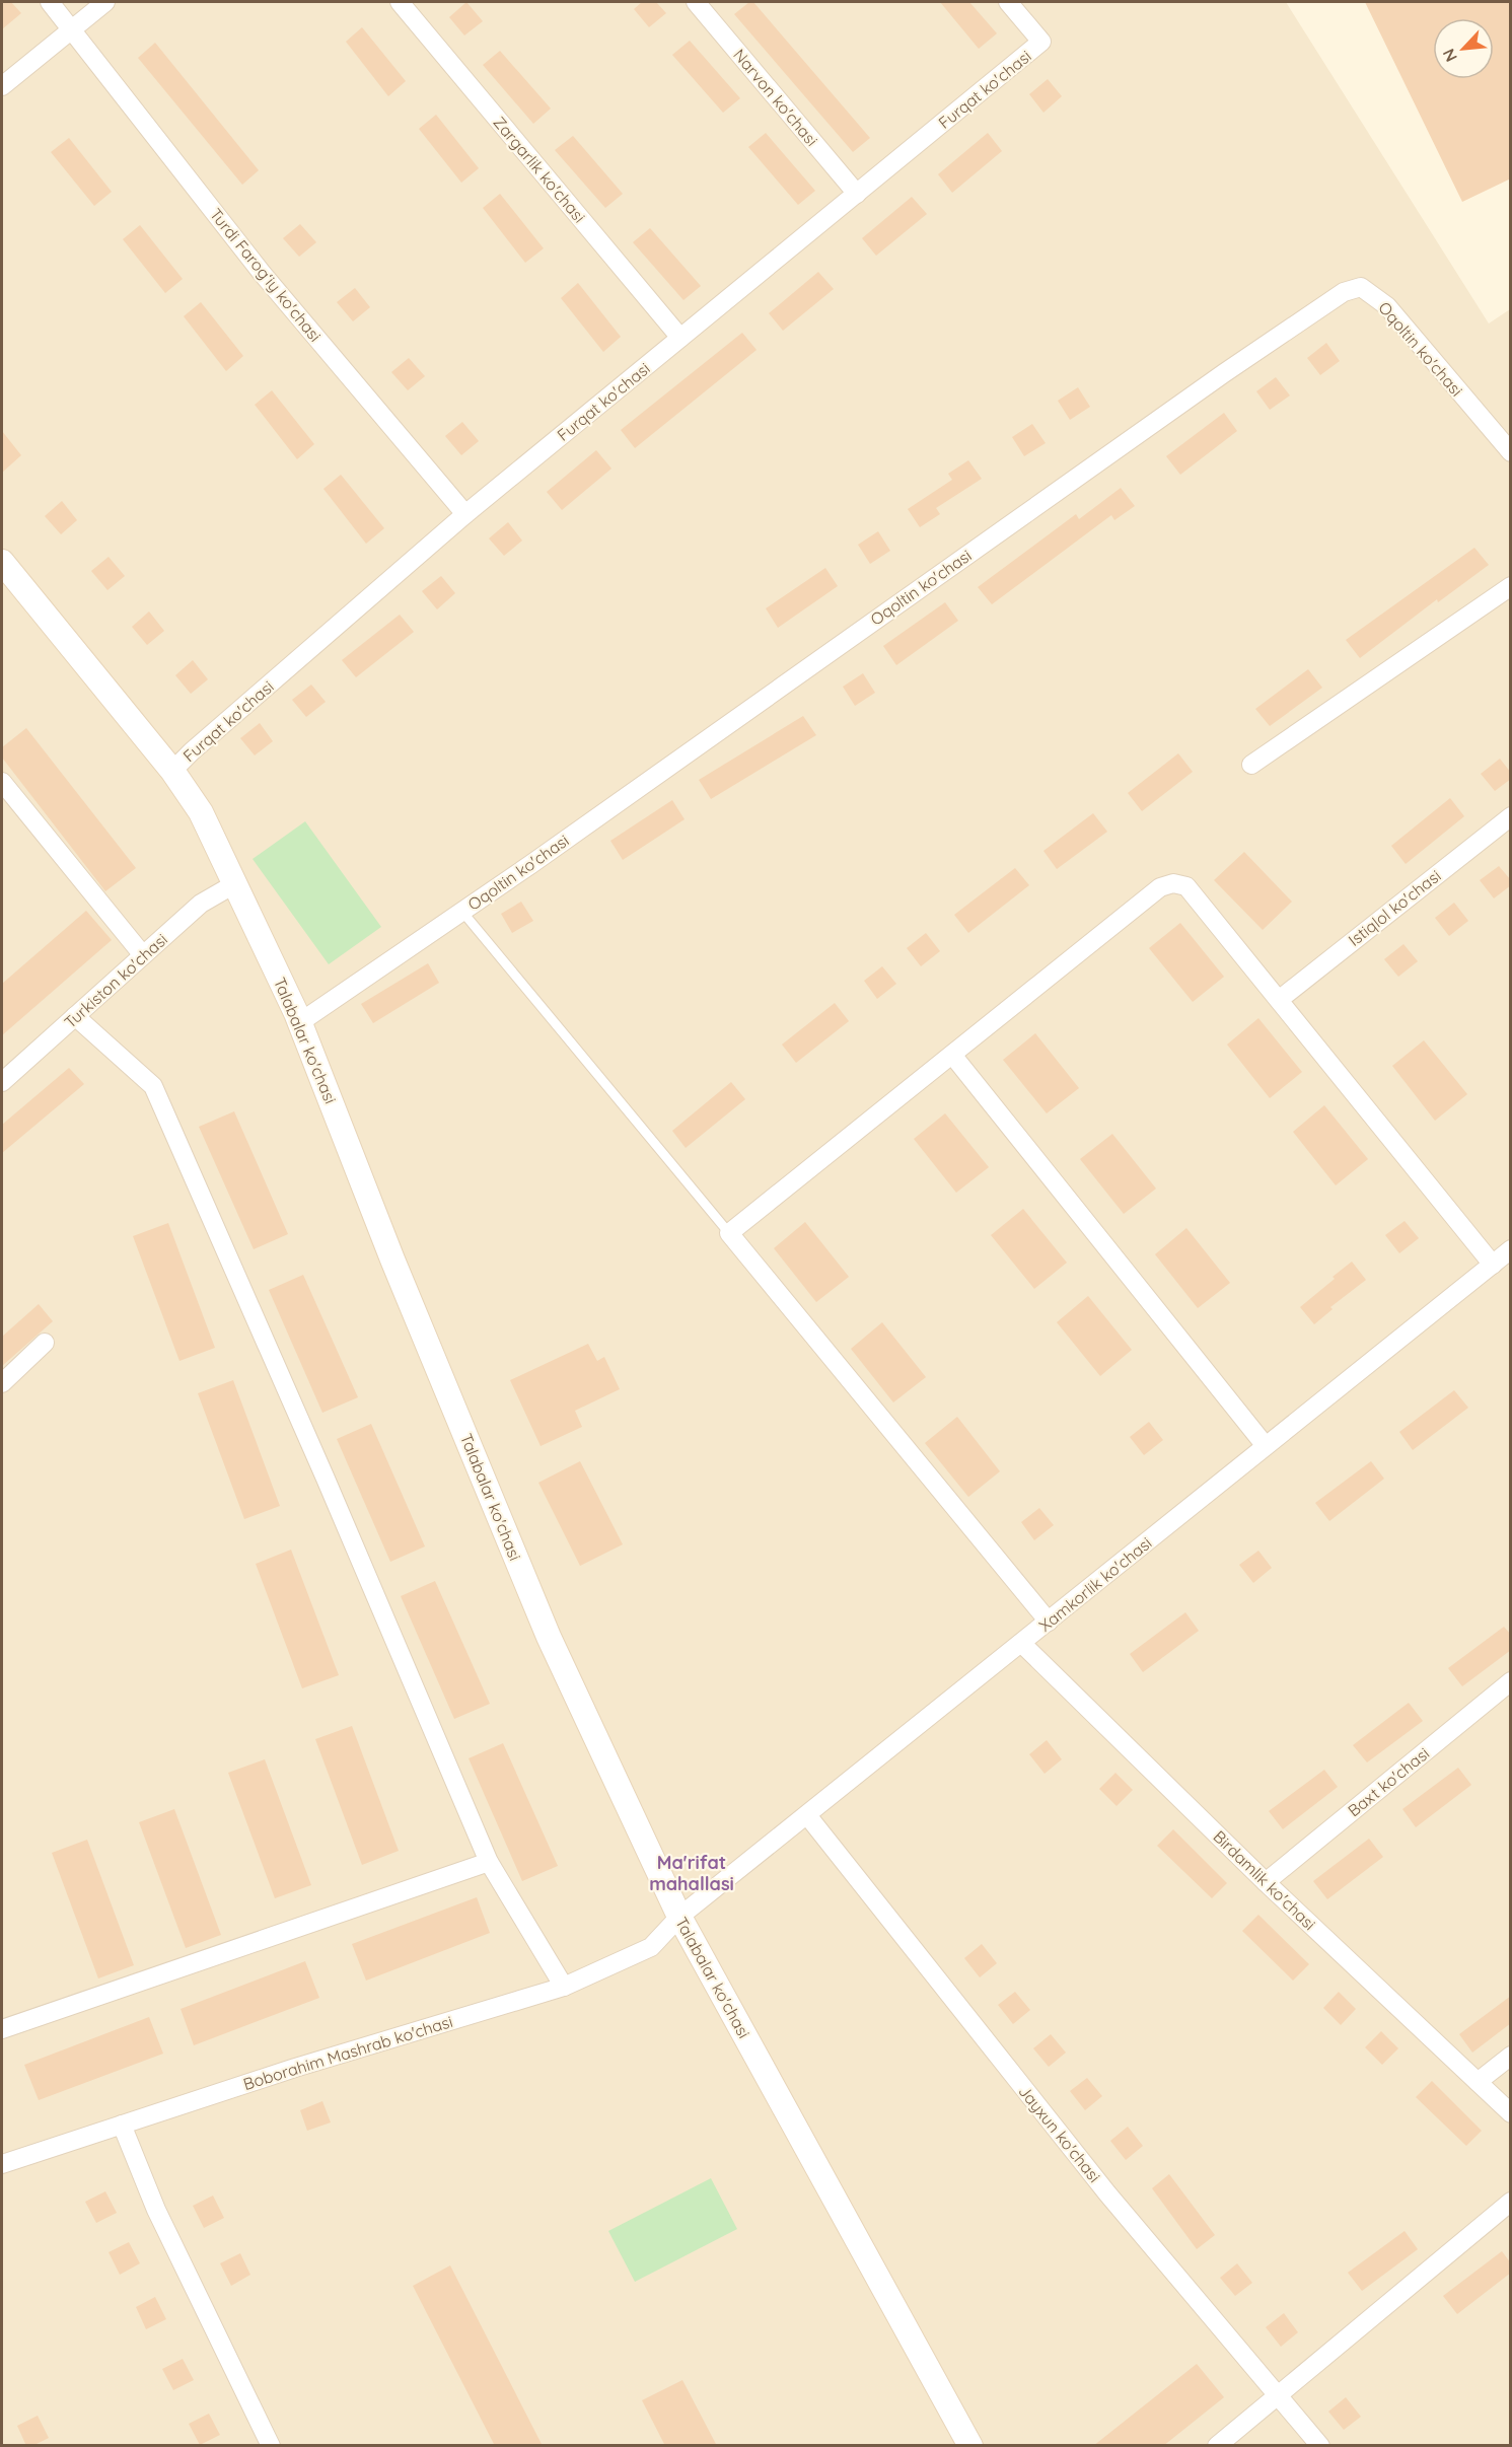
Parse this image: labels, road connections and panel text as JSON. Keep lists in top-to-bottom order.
{
  "streets": {
    "street": [
      "Furqat ko'chasi",
      "Narvon ko'chasi",
      "Zargarlik ko'chasi",
      "Turdi Farog‘iy ko'chasi",
      "Oqoltin ko'chasi",
      "Istiqlol ko'chasi",
      "Turkiston ko'chasi",
      "Talabalar ko'chasi",
      "Xamkorlik ko'chasi",
      "Baxt ko'chasi",
      "Birdamlik ko'chasi",
      "Boborahim Mashrab ko'chasi",
      "Jayxun ko'chasi"
    ]
  },
  "crossings": [
    ["Furqat ko'chasi", "Narvon ko'chasi"],
    ["Furqat ko'chasi", "Zargarlik ko'chasi"],
    ["Furqat ko'chasi", "Turdi Farog‘iy ko'chasi"],
    ["Furqat ko'chasi", "Talabalar ko'chasi"],
    ["Oqoltin ko'chasi", "Talabalar ko'chasi"],
    ["Turkiston ko'chasi", "Talabalar ko'chasi"],
    ["Talabalar ko'chasi", "Xamkorlik ko'chasi"],
    ["Talabalar ko'chasi", "Boborahim Mashrab ko'chasi"],
    ["Xamkorlik ko'chasi", "Birdamlik ko'chasi"],
    ["Xamkorlik ko'chasi", "Boborahim Mashrab ko'chasi"],
    ["Xamkorlik ko'chasi", "Jayxun ko'chasi"],
    ["Baxt ko'chasi", "Birdamlik ko'chasi"]
  ],
  "districts": ["Ma'rifat mahallasi"],
  "north": "bottom left"
}
